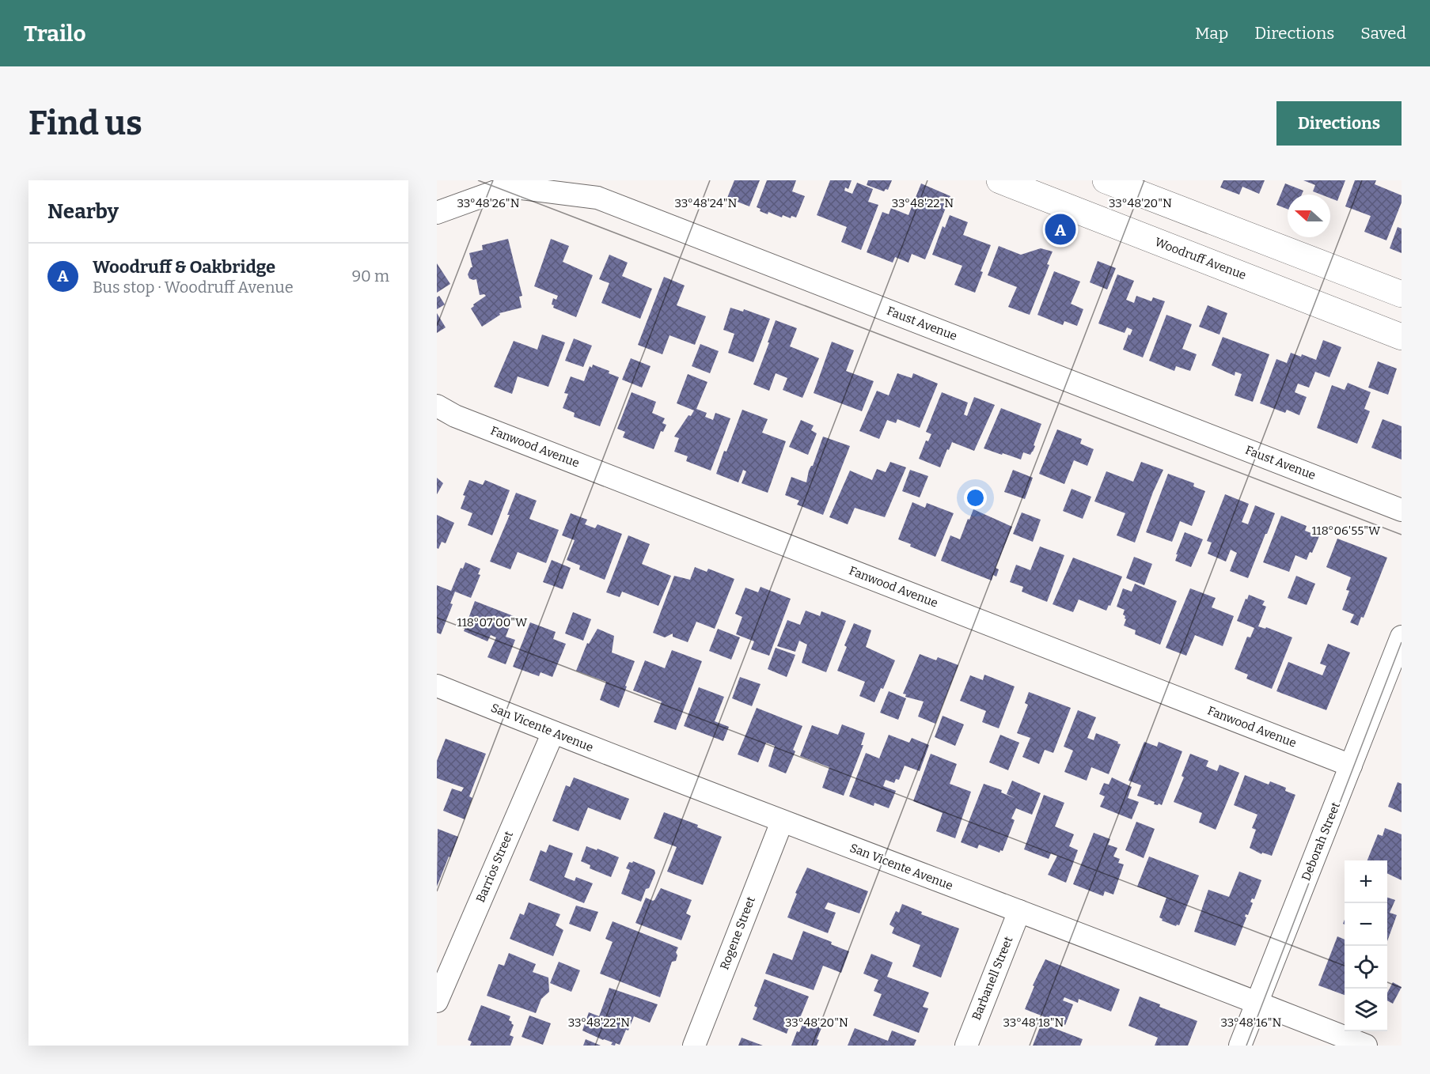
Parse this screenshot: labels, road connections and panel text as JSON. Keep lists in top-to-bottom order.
{
  "streets": {
    "main road": ["Woodruff Avenue"],
    "street": [
      "Faust Avenue",
      "Fanwood Avenue",
      "San Vicente Avenue",
      "Deborah Street",
      "Barrios Street",
      "Rogene Street",
      "Barbanell Street"
    ]
  },
  "crossings": [
    ["Fanwood Avenue", "Deborah Street"],
    ["San Vicente Avenue", "Deborah Street"],
    ["San Vicente Avenue", "Barrios Street"],
    ["San Vicente Avenue", "Rogene Street"],
    ["San Vicente Avenue", "Barbanell Street"]
  ],
  "north": "left",
  "page": {
    "header": "Trailo",
    "nav": ["Map", "Directions", "Saved"],
    "buttons": "Directions",
    "title": "Find us",
    "heading": "Nearby",
    "pins": "A",
    "list": [
      {
        "mark": "A",
        "name": "Woodruff & Oakbridge",
        "note": "Bus stop · Woodruff Avenue",
        "value": "90 m"
      }
    ],
    "map_buttons": ["+", "−"]
  },
  "coordinates": [
    "33°48'24\"N",
    "33°48'26\"N",
    "33°48'22\"N",
    "33°48'20\"N",
    "118°06'55\"W",
    "118°07'00\"W",
    "33°48'18\"N",
    "33°48'16\"N"
  ]
}
